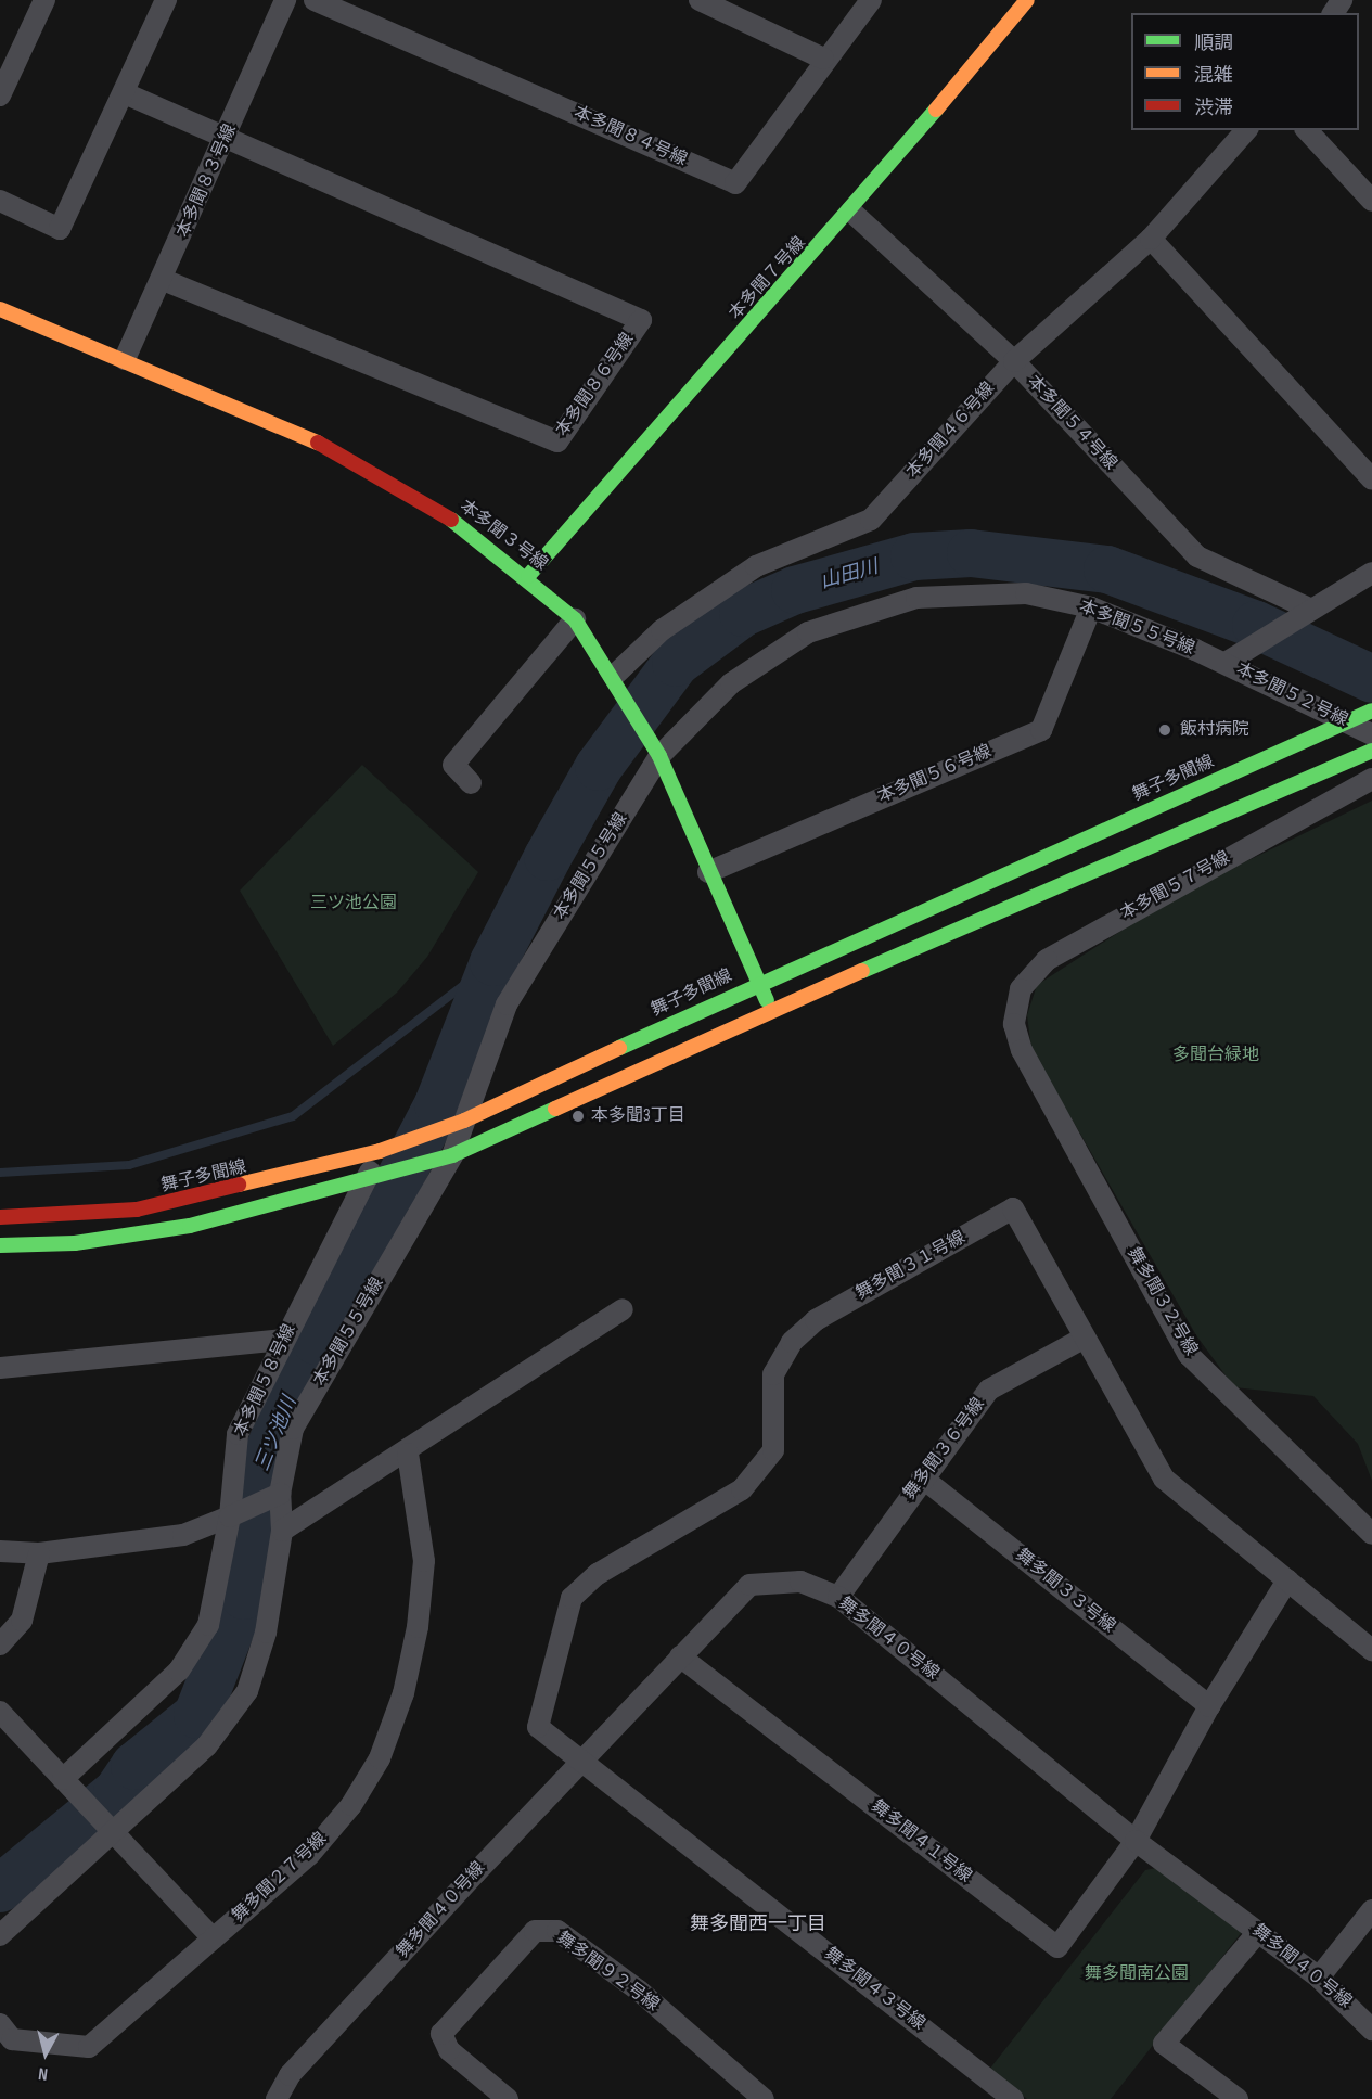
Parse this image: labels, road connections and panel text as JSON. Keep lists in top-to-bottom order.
{
  "streets": {
    "street": [
      "本多聞８４号線",
      "本多聞８３号線",
      "本多聞７号線",
      "本多聞８６号線",
      "本多聞５４号線",
      "本多聞４６号線",
      "本多聞３号線",
      "本多聞５５号線",
      "本多聞５２号線",
      "本多聞５６号線",
      "舞子多聞線",
      "本多聞５７号線",
      "舞多聞３１号線",
      "舞多聞３２号線",
      "本多聞５８号線",
      "舞多聞３６号線",
      "舞多聞３３号線",
      "舞多聞４０号線",
      "舞多聞４１号線",
      "舞多聞２７号線",
      "舞多聞９２号線",
      "舞多聞４３号線"
    ]
  },
  "crossings": [
    ["本多聞８３号線", "本多聞８６号線"],
    ["本多聞８３号線", "本多聞３号線"],
    ["本多聞７号線", "本多聞５４号線"],
    ["本多聞７号線", "本多聞３号線"],
    ["本多聞５４号線", "本多聞４６号線"],
    ["本多聞５４号線", "本多聞５２号線"],
    ["本多聞４６号線", "本多聞３号線"],
    ["本多聞３号線", "本多聞５５号線"],
    ["本多聞３号線", "本多聞５６号線"],
    ["本多聞３号線", "舞子多聞線"],
    ["本多聞５５号線", "本多聞５２号線"],
    ["本多聞５５号線", "本多聞５６号線"],
    ["本多聞５５号線", "舞子多聞線"],
    ["本多聞５２号線", "舞子多聞線"],
    ["舞子多聞線", "本多聞５８号線"],
    ["本多聞５７号線", "舞多聞３２号線"],
    ["舞多聞３１号線", "舞多聞３６号線"],
    ["舞多聞３１号線", "舞多聞４０号線"],
    ["舞多聞３１号線", "舞多聞４３号線"],
    ["舞多聞３６号線", "舞多聞３３号線"],
    ["舞多聞３６号線", "舞多聞４０号線"],
    ["舞多聞４０号線", "舞多聞４１号線"],
    ["舞多聞４０号線", "舞多聞４３号線"]
  ],
  "districts": ["舞多聞西一丁目"],
  "water": ["山田川", "三ツ池川"],
  "parks": ["三ツ池公園", "多聞台緑地", "舞多聞南公園"],
  "places": ["飯村病院", "本多聞3丁目"],
  "legend": ["順調", "混雑", "渋滞"],
  "north": "bottom"
}
